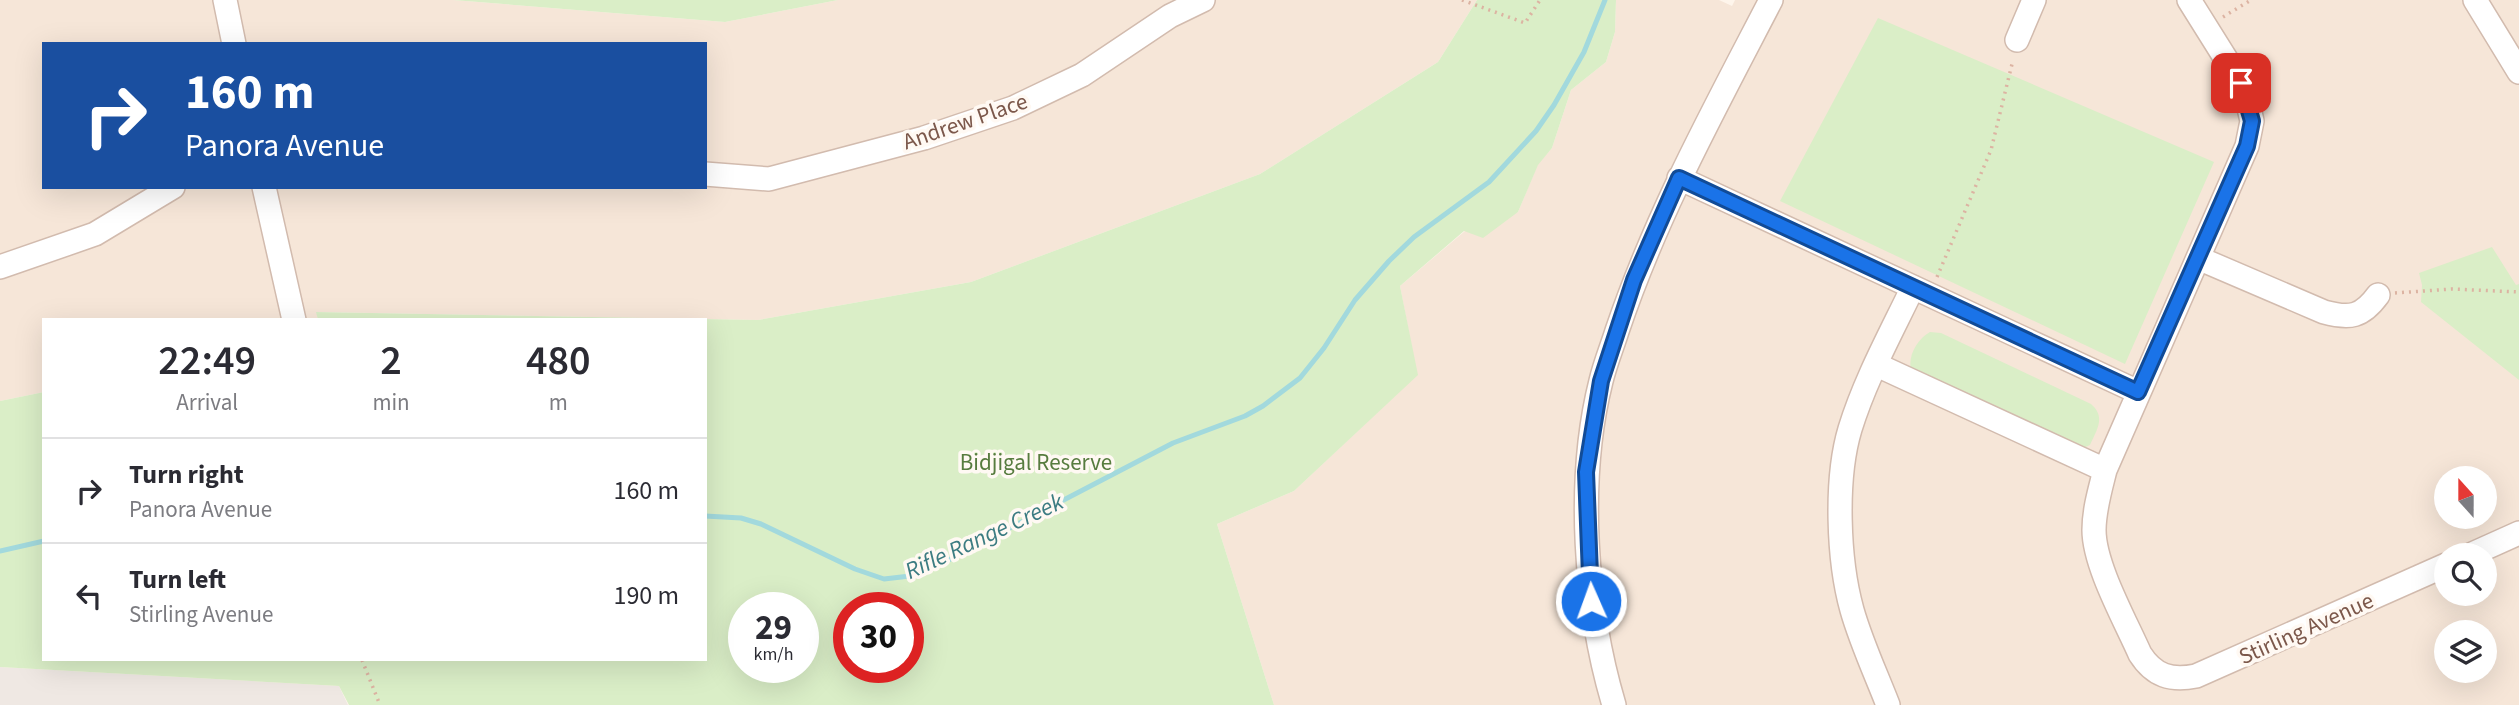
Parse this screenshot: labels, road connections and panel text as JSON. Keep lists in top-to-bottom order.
{
  "streets": {
    "street": ["Andrew Place", "Stirling Avenue"]
  },
  "water": ["Rifle Range Creek"],
  "parks": ["Bidjigal Reserve"],
  "north": "top",
  "page": {
    "turn": ["160 m", "Panora Avenue"],
    "eta": [
      "22:49",
      "Arrival",
      "2",
      "min",
      "480",
      "m"
    ],
    "list": [
      {
        "name": "Turn right",
        "note": "Panora Avenue",
        "value": "160 m"
      },
      {
        "name": "Turn left",
        "note": "Stirling Avenue",
        "value": "190 m"
      }
    ],
    "speed": "29 km/h",
    "limit": "30"
  }
}
